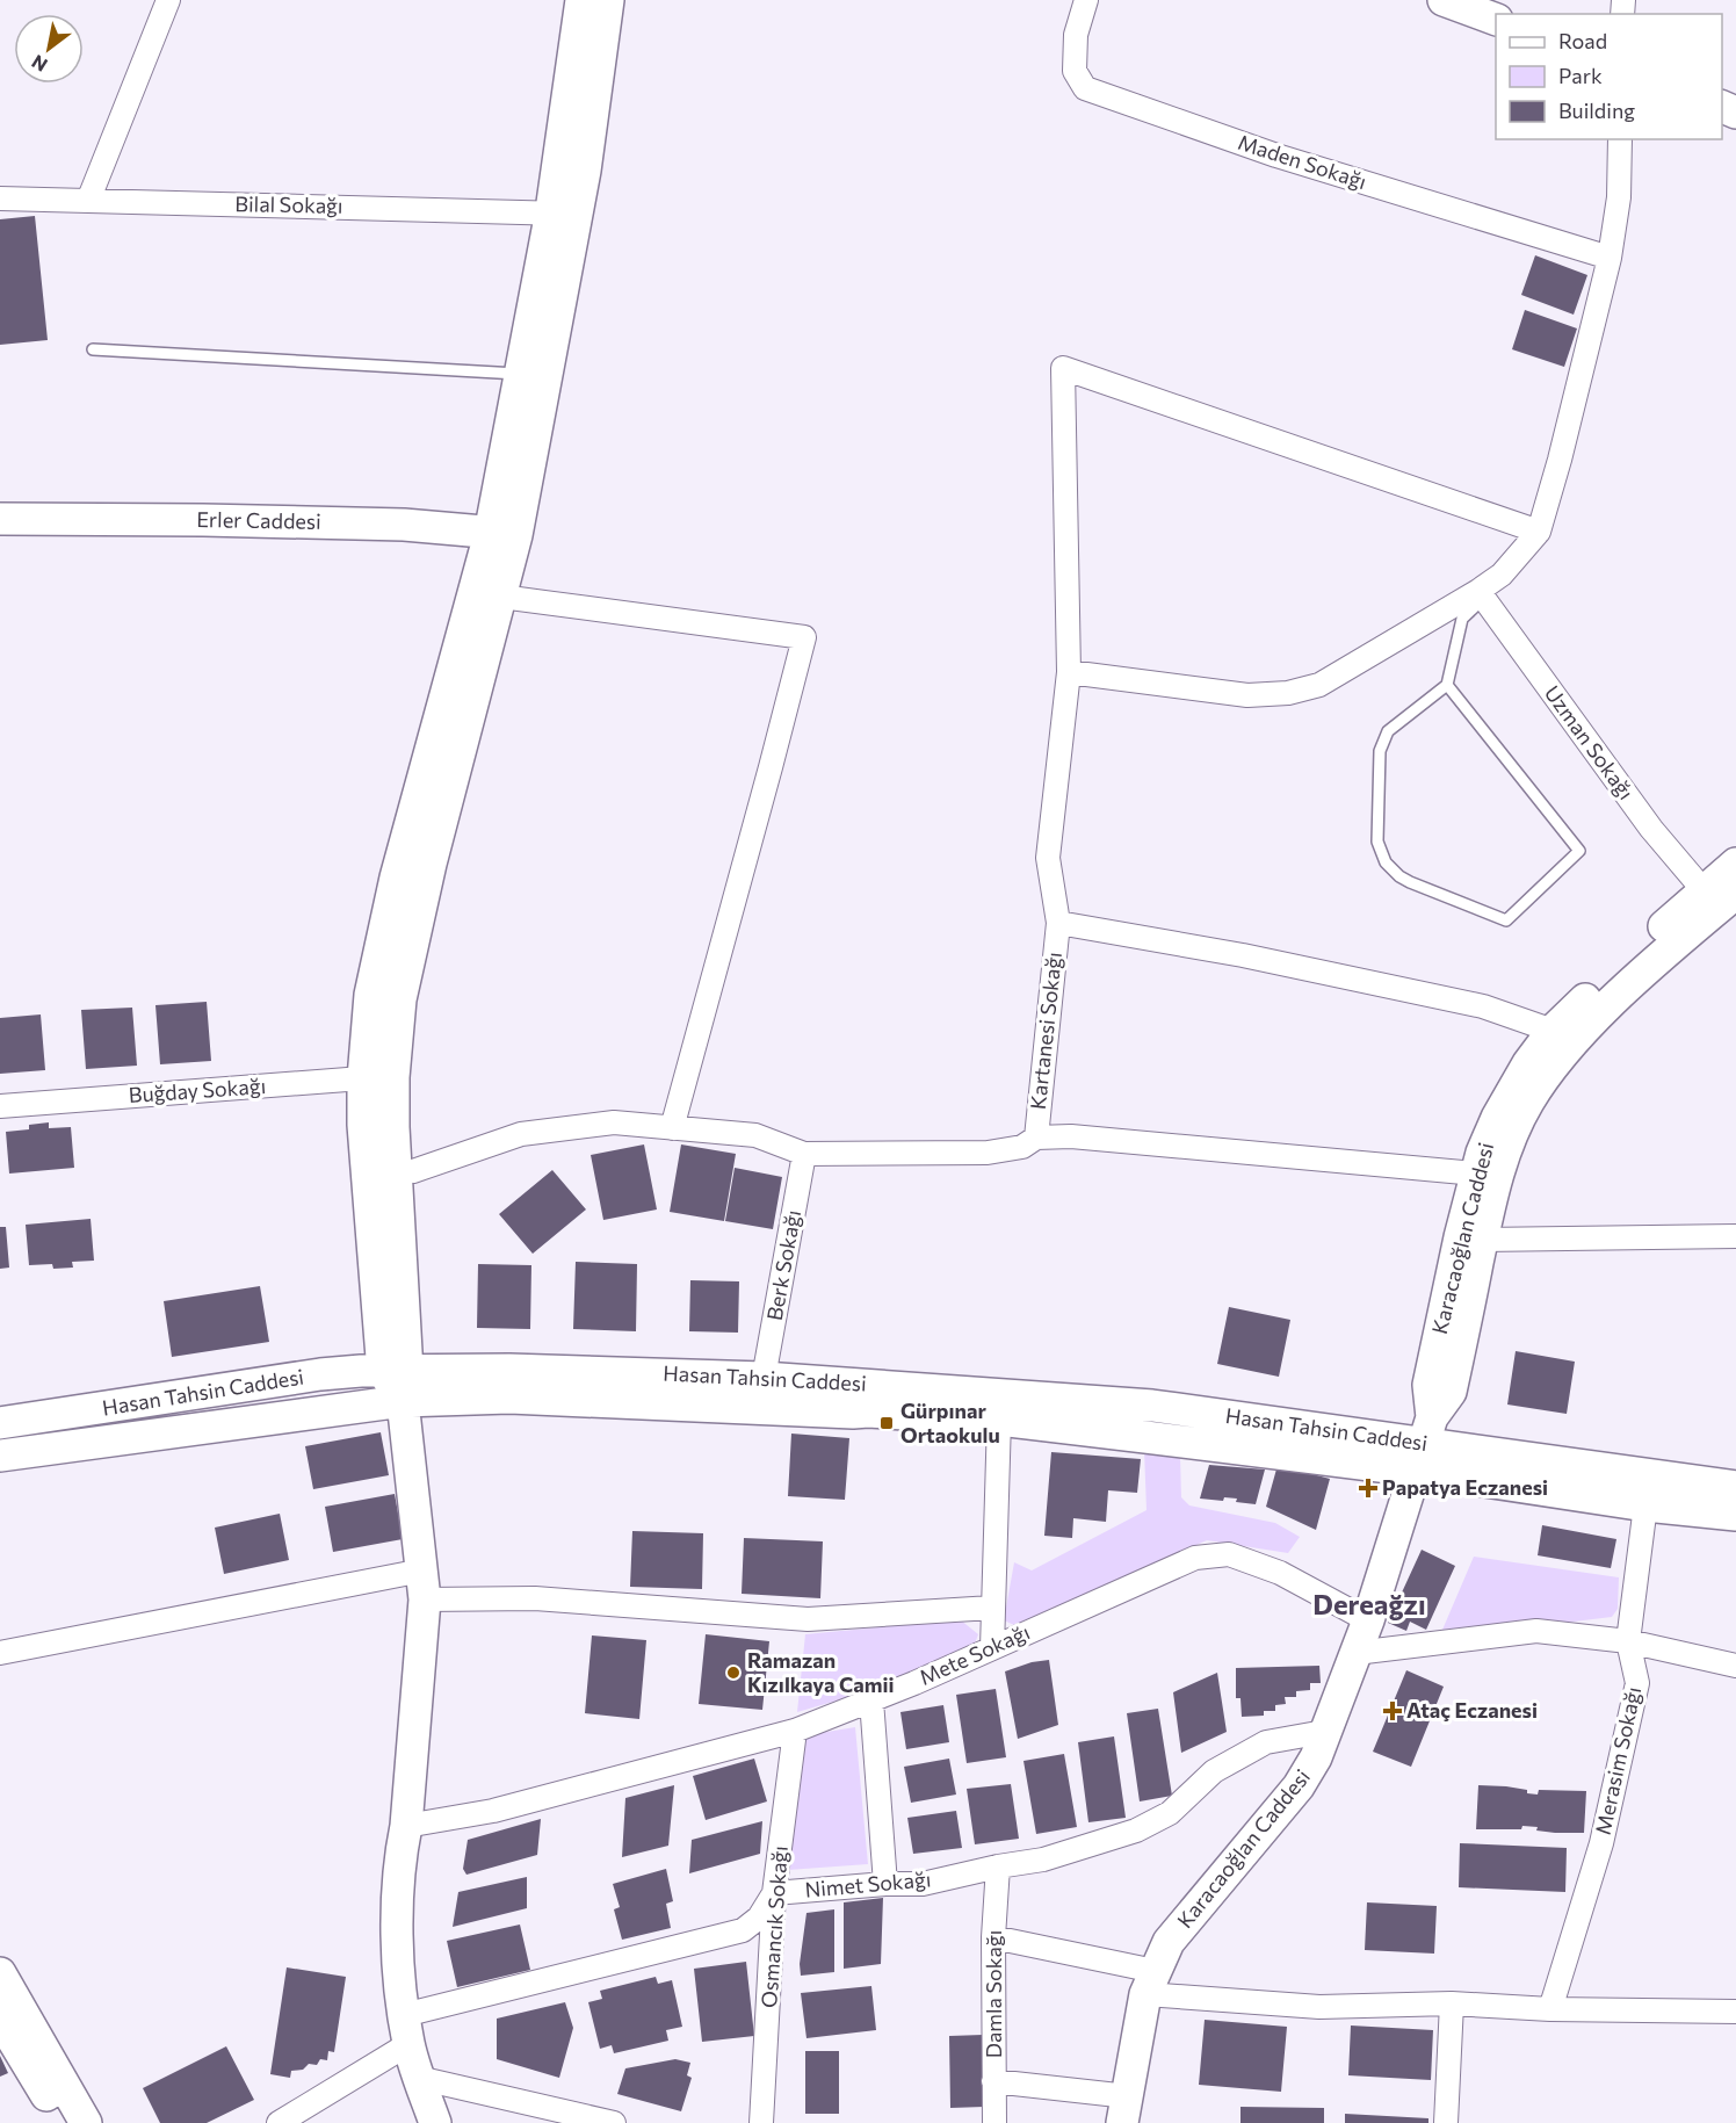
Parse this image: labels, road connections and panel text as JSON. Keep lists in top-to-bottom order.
{
  "streets": {
    "main road": ["Erler Caddesi", "Karacaoğlan Caddesi", "Hasan Tahsin Caddesi"],
    "street": [
      "Maden Sokağı",
      "Bilal Sokağı",
      "Uzman Sokağı",
      "Kartanesi Sokağı",
      "Buğday Sokağı",
      "Berk Sokağı",
      "Mete Sokağı",
      "Merasim Sokağı",
      "Nimet Sokağı",
      "Osmancık Sokağı",
      "Damla Sokağı"
    ]
  },
  "crossings": [
    ["Uzman Sokağı", "Karacaoğlan Caddesi"],
    ["Karacaoğlan Caddesi", "Hasan Tahsin Caddesi"],
    ["Karacaoğlan Caddesi", "Mete Sokağı"],
    ["Karacaoğlan Caddesi", "Nimet Sokağı"],
    ["Berk Sokağı", "Hasan Tahsin Caddesi"],
    ["Hasan Tahsin Caddesi", "Merasim Sokağı"],
    ["Mete Sokağı", "Osmancık Sokağı"],
    ["Nimet Sokağı", "Osmancık Sokağı"],
    ["Nimet Sokağı", "Damla Sokağı"]
  ],
  "districts": ["Dereağzı"],
  "places": {
    "transit": ["Gürpınar Ortaokulu"],
    "health": ["Papatya Eczanesi", "Ataç Eczanesi"],
    "other": ["Ramazan Kızılkaya Camii"]
  },
  "legend": ["Road", "Park", "Building"],
  "north": "bottom left"
}
